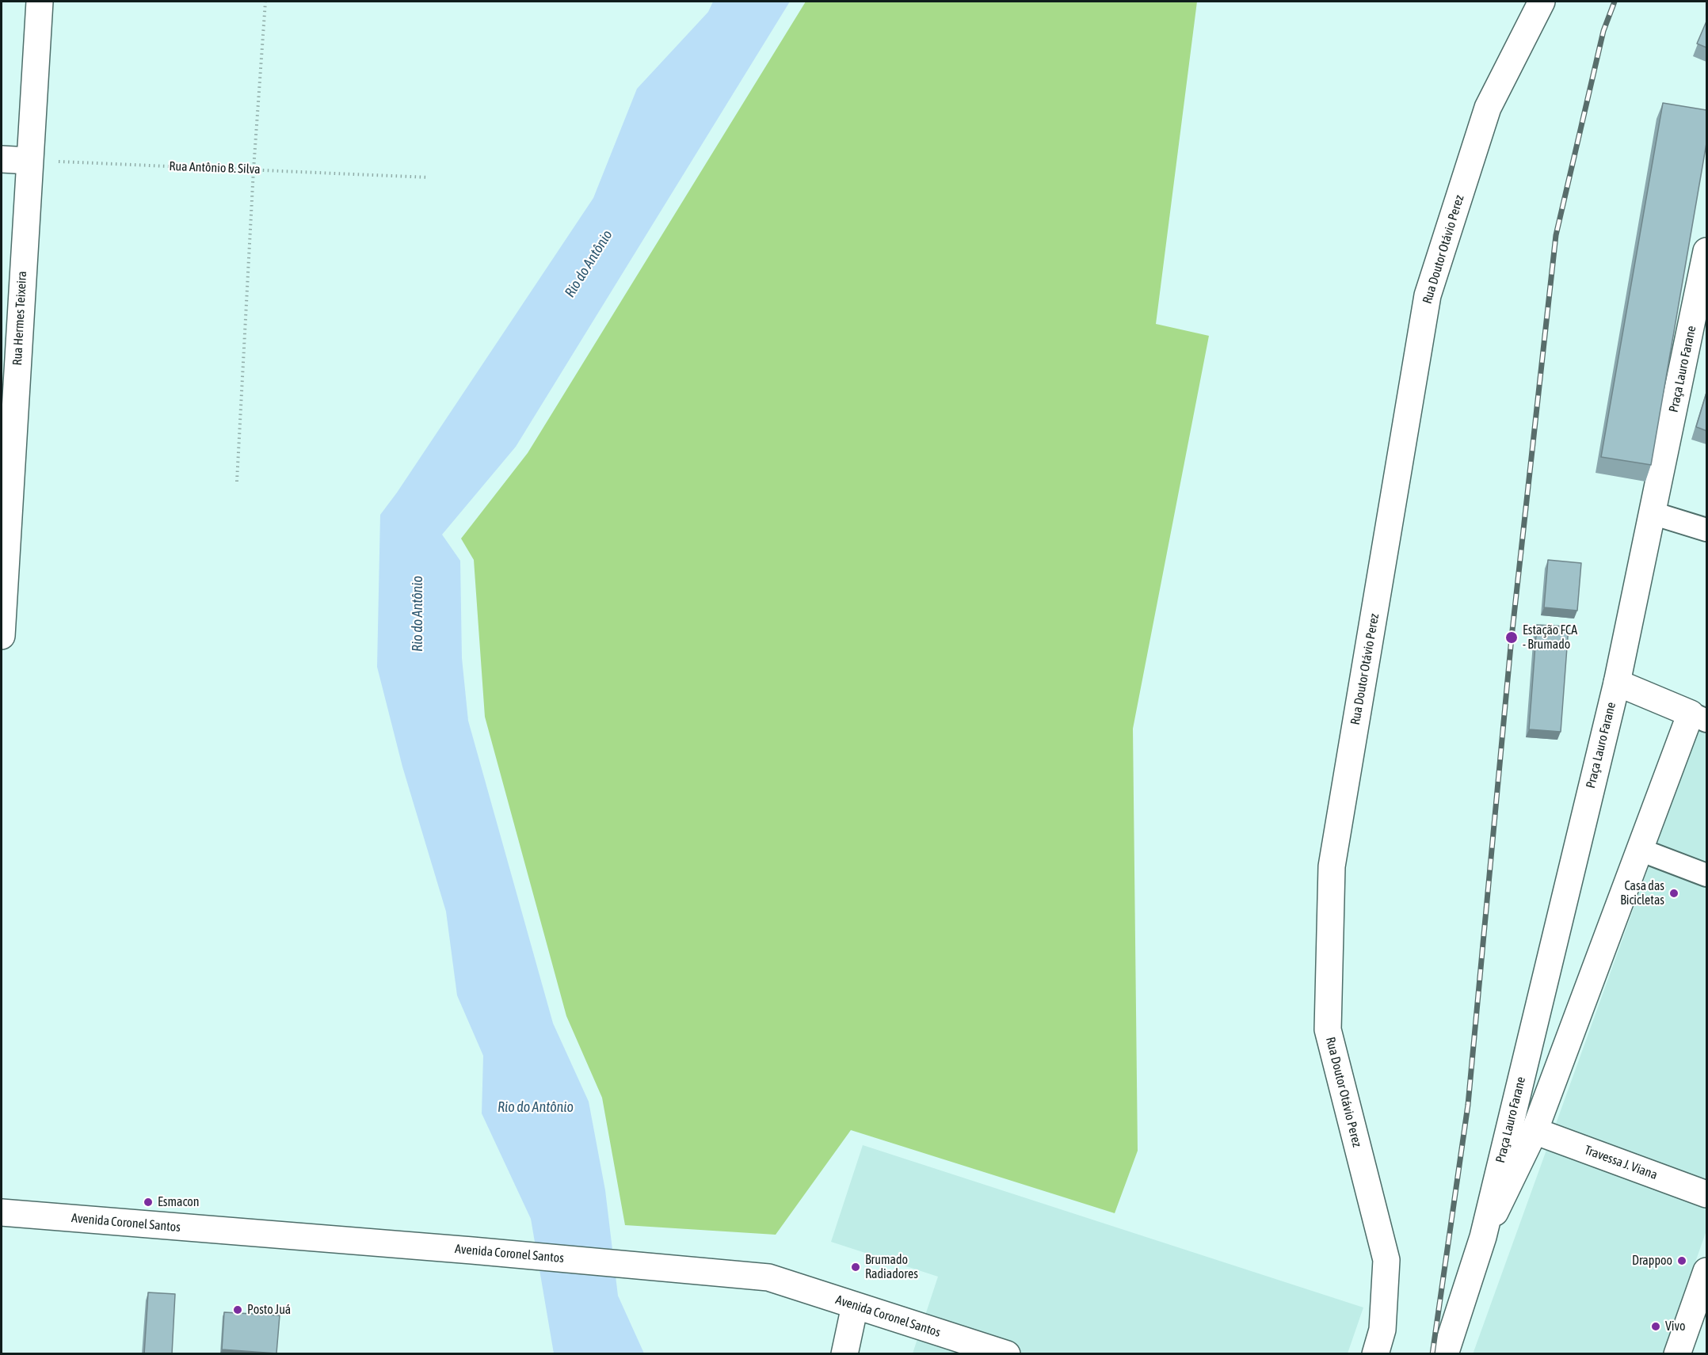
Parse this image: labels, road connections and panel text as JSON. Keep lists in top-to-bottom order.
{
  "streets": {
    "street": [
      "Rua Doutor Otávio Perez",
      "Rua Hermes Teixeira",
      "Praça Lauro Farane",
      "Travessa J. Viana",
      "Avenida Coronel Santos"
    ],
    "path": ["Rua Antônio B. Silva"]
  },
  "crossings": [
    ["Rua Antônio B. Silva", "Rua Hermes Teixeira"],
    ["Praça Lauro Farane", "Travessa J. Viana"]
  ],
  "water": ["Rio do Antônio"],
  "places": [
    "Estação FCA - Brumado",
    "Casa das Bicicletas",
    "Esmacon",
    "Drappoo",
    "Brumado Radiadores",
    "Posto Juá",
    "Vivo"
  ]
}
